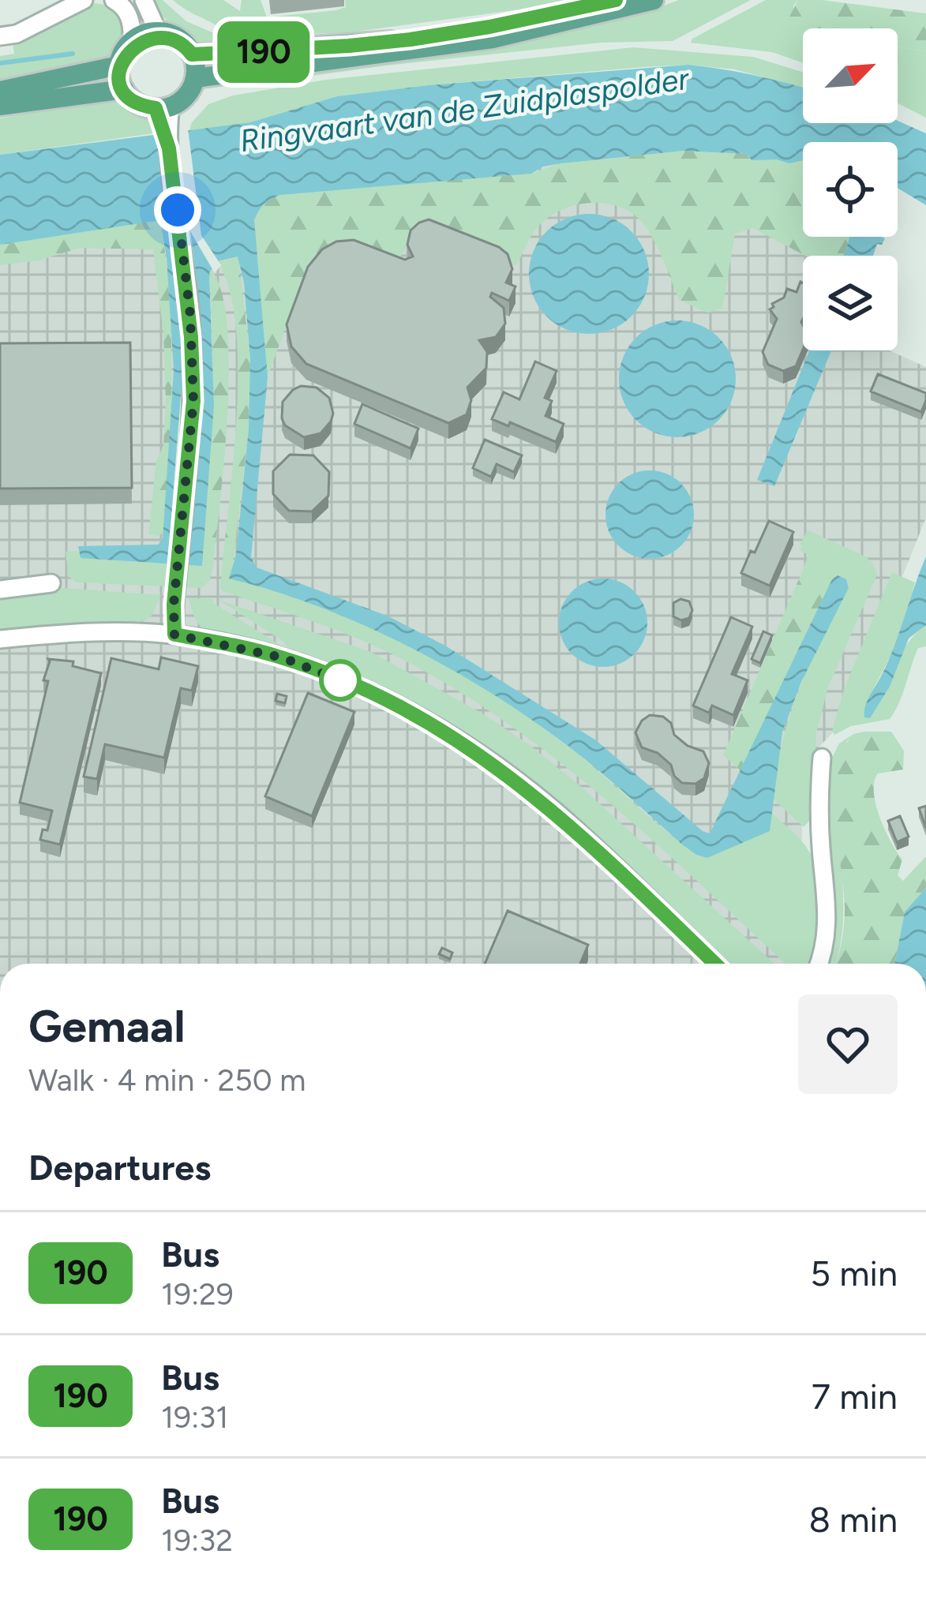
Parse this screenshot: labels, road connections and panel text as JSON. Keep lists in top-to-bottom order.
{
  "water": ["Ringvaart van de Zuidplaspolder"],
  "lines": ["bus line 190"],
  "north": "top right",
  "page": {
    "on_map": "190",
    "heading": [
      ["Gemaal", "Walk · 4 min · 250 m"],
      "Departures"
    ],
    "list": [
      {
        "mark": "190",
        "name": "Bus",
        "note": "19:29",
        "value": "5 min"
      },
      {
        "mark": "190",
        "name": "Bus",
        "note": "19:31",
        "value": "7 min"
      },
      {
        "mark": "190",
        "name": "Bus",
        "note": "19:32",
        "value": "8 min"
      }
    ]
  }
}
